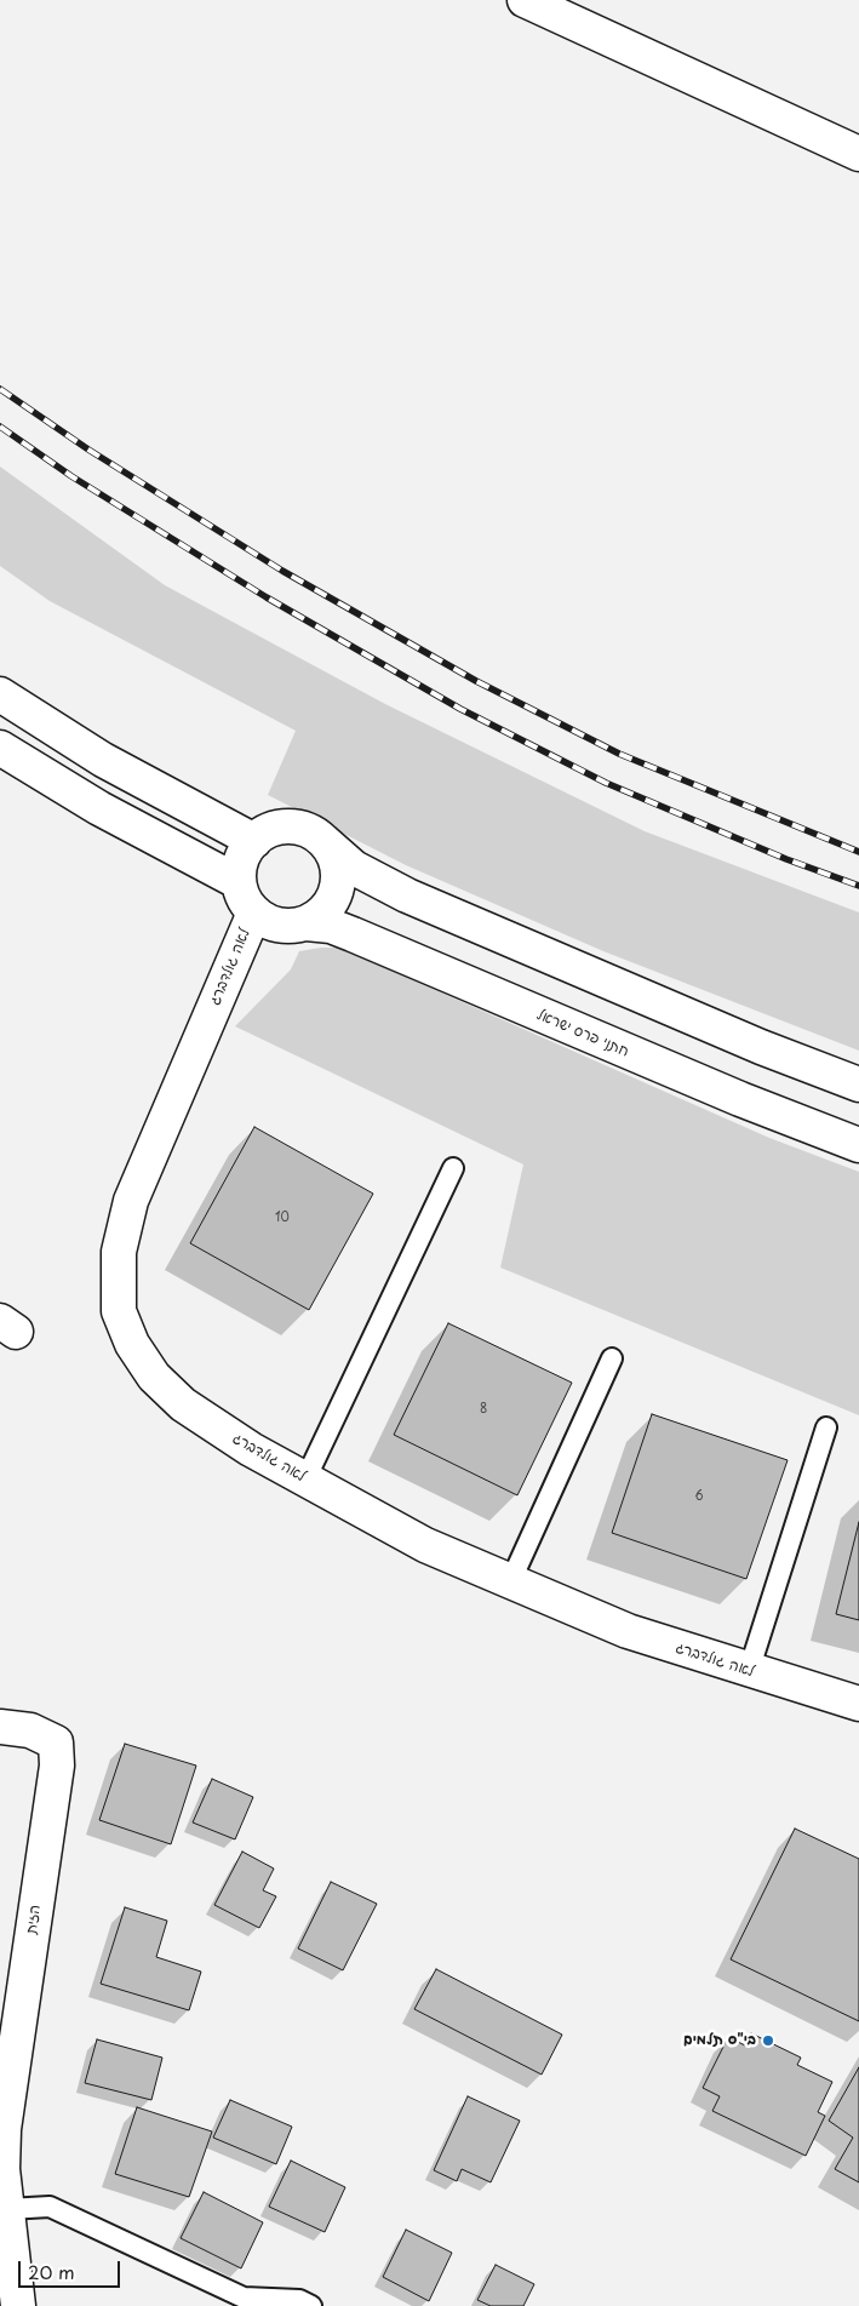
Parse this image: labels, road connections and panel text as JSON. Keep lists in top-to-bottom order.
{
  "streets": {
    "street": ["לאה גולדברג", "חתני פרס ישראל", "הזית"]
  },
  "crossings": [
    ["לאה גולדברג", "חתני פרס ישראל"]
  ],
  "places": ["בי\"ס תלמים"],
  "house_numbers": ["10", "8", "6"],
  "scale_bar": "20 m"
}
